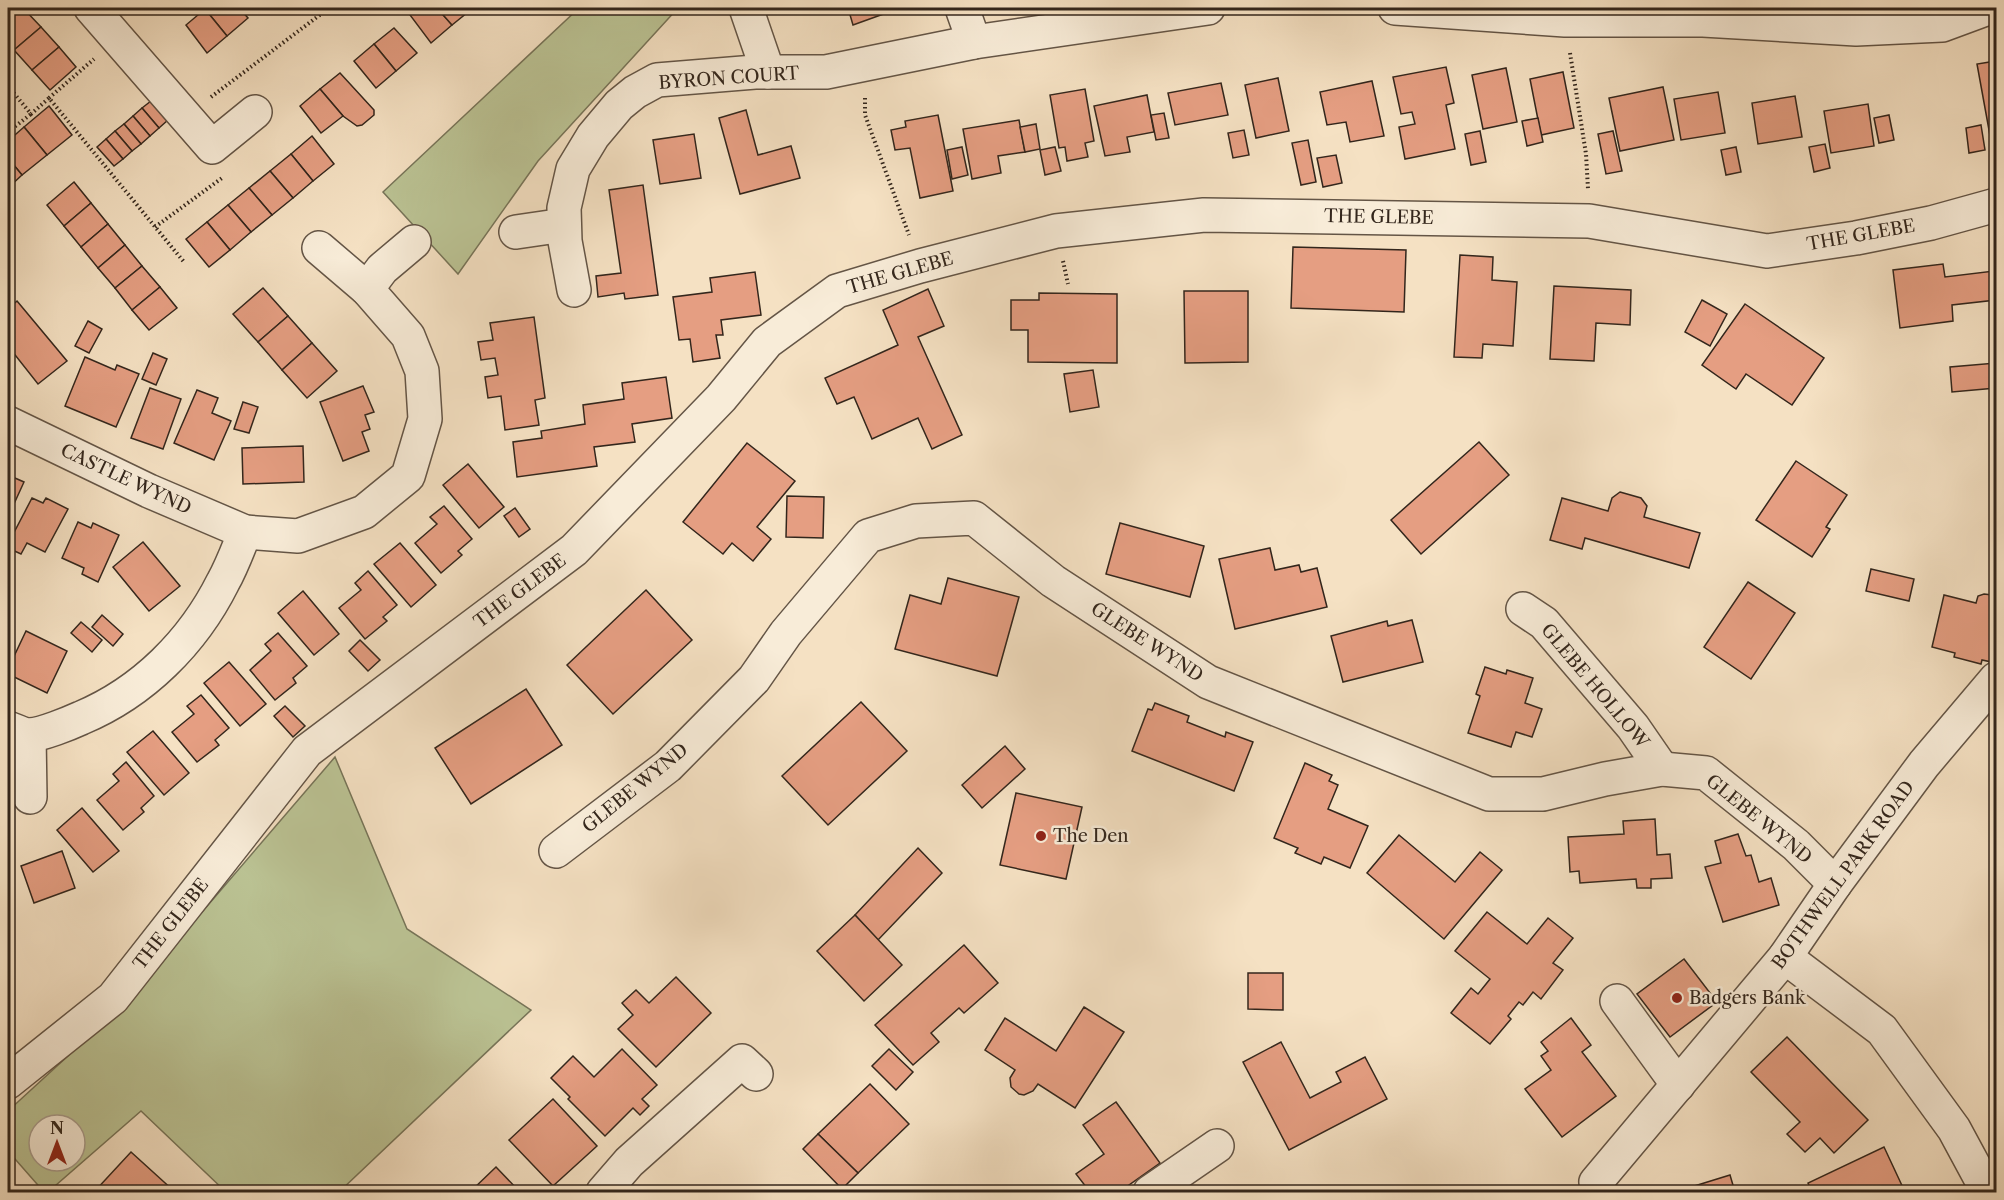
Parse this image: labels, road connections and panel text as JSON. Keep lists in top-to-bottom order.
{
  "streets": {
    "street": [
      "BYRON COURT",
      "THE GLEBE",
      "CASTLE WYND",
      "GLEBE WYND",
      "GLEBE HOLLOW",
      "BOTHWELL PARK ROAD"
    ]
  },
  "crossings": [
    ["GLEBE WYND", "GLEBE HOLLOW"],
    ["GLEBE WYND", "BOTHWELL PARK ROAD"]
  ],
  "places": ["The Den", "Badgers Bank"],
  "north": "top"
}
